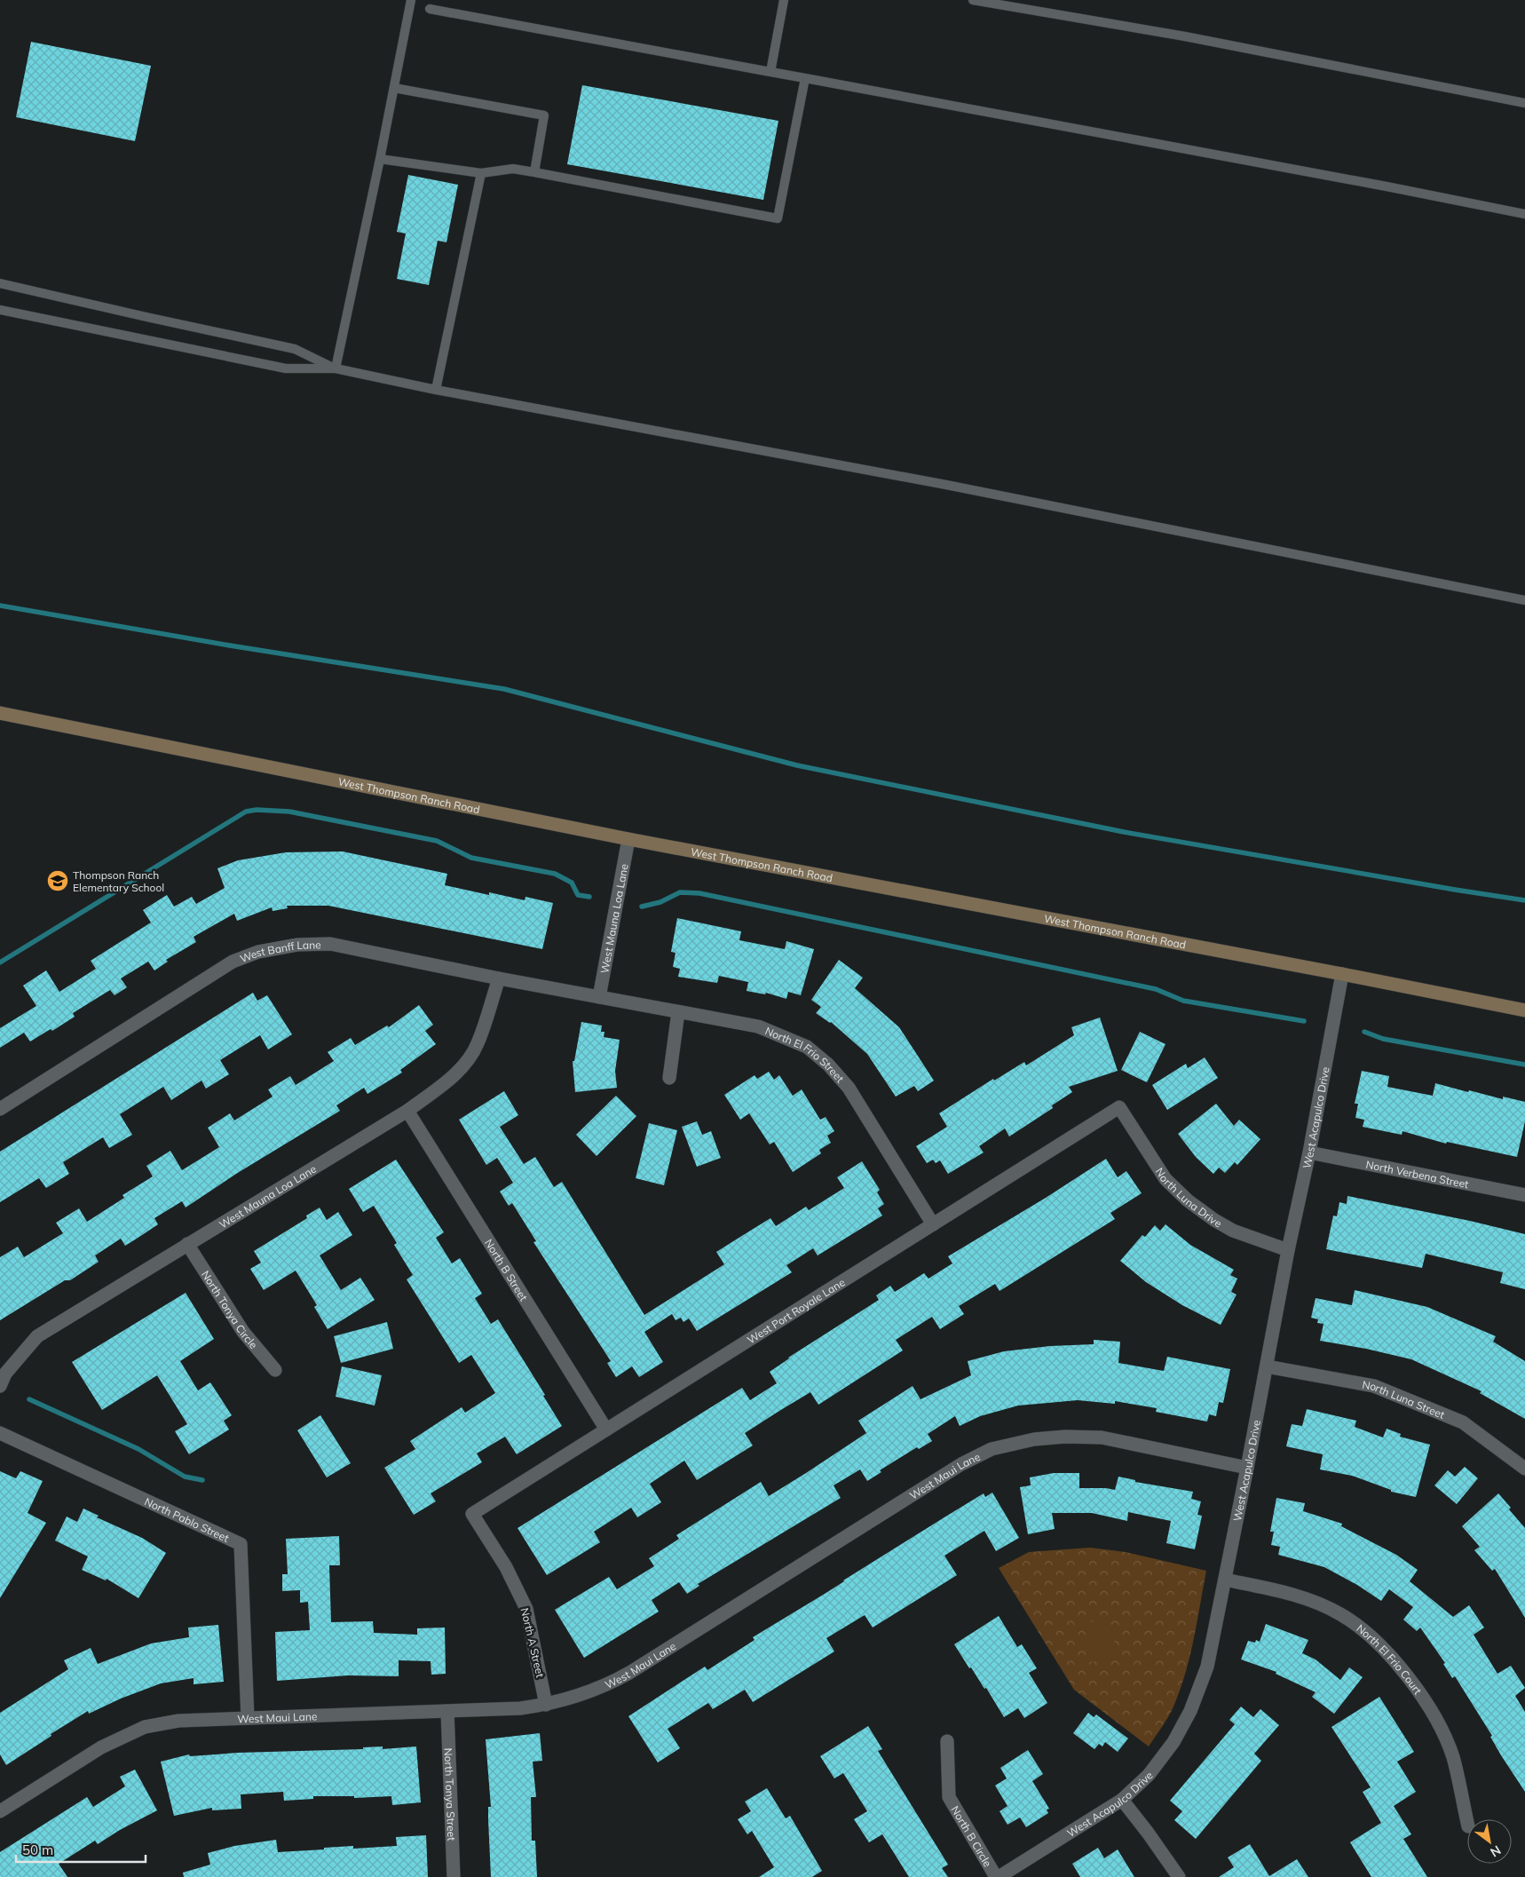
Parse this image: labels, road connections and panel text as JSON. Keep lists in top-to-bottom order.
{
  "streets": {
    "main road": ["West Thompson Ranch Road"],
    "street": [
      "West Mauna Loa Lane",
      "West Banff Lane",
      "North El Frio Street",
      "West Acapulco Drive",
      "North Verbena Street",
      "North Luna Drive",
      "North B Street",
      "North Tonya Circle",
      "West Port Royale Lane",
      "North Luna Street",
      "West Maui Lane",
      "North Pablo Street",
      "North A Street",
      "North El Frio Court",
      "North Tonya Street",
      "North B Circle"
    ]
  },
  "crossings": [
    ["West Thompson Ranch Road", "West Mauna Loa Lane"],
    ["West Thompson Ranch Road", "West Acapulco Drive"],
    ["West Mauna Loa Lane", "West Banff Lane"],
    ["West Mauna Loa Lane", "North El Frio Street"],
    ["West Mauna Loa Lane", "North B Street"],
    ["West Mauna Loa Lane", "North Tonya Circle"],
    ["West Banff Lane", "North El Frio Street"],
    ["North El Frio Street", "West Port Royale Lane"],
    ["West Acapulco Drive", "North Verbena Street"],
    ["West Acapulco Drive", "North Luna Drive"],
    ["West Acapulco Drive", "North Luna Street"],
    ["West Acapulco Drive", "West Maui Lane"],
    ["West Acapulco Drive", "North El Frio Court"],
    ["West Acapulco Drive", "North B Circle"],
    ["North Luna Drive", "West Port Royale Lane"],
    ["North B Street", "West Port Royale Lane"],
    ["West Port Royale Lane", "North A Street"],
    ["West Maui Lane", "North Pablo Street"],
    ["West Maui Lane", "North A Street"],
    ["West Maui Lane", "North Tonya Street"]
  ],
  "places": {
    "school or university": ["Thompson Ranch Elementary School"]
  },
  "scale_bar": "50 m",
  "north": "bottom right"
}
